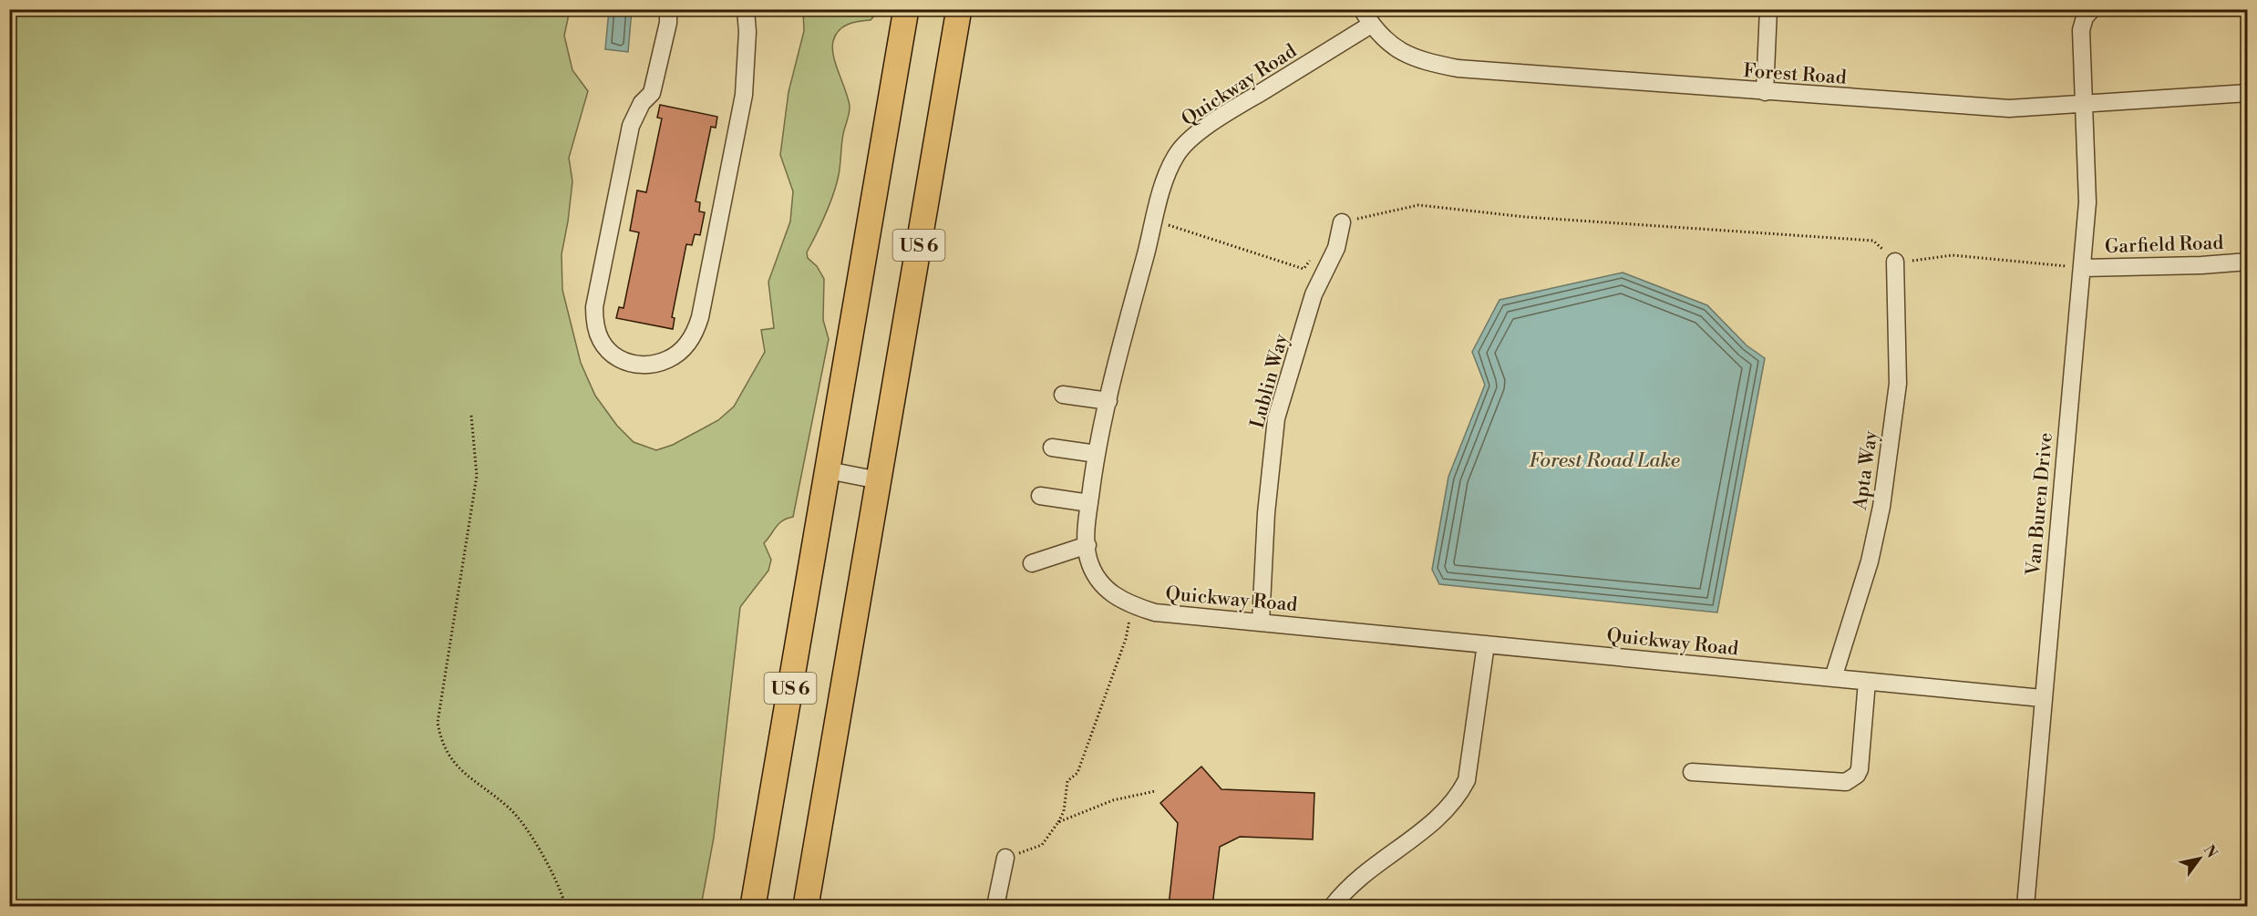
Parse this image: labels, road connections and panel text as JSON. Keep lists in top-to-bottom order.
{
  "streets": {
    "highway": ["US 6"],
    "street": [
      "Forest Road",
      "Quickway Road",
      "Garfield Road",
      "Lublin Way",
      "Apta Way",
      "Van Buren Drive"
    ]
  },
  "crossings": [
    ["Forest Road", "Quickway Road"],
    ["Forest Road", "Van Buren Drive"],
    ["Quickway Road", "Lublin Way"],
    ["Quickway Road", "Apta Way"],
    ["Quickway Road", "Van Buren Drive"],
    ["Garfield Road", "Van Buren Drive"]
  ],
  "water": ["Forest Road Lake"],
  "north": "top right"
}
